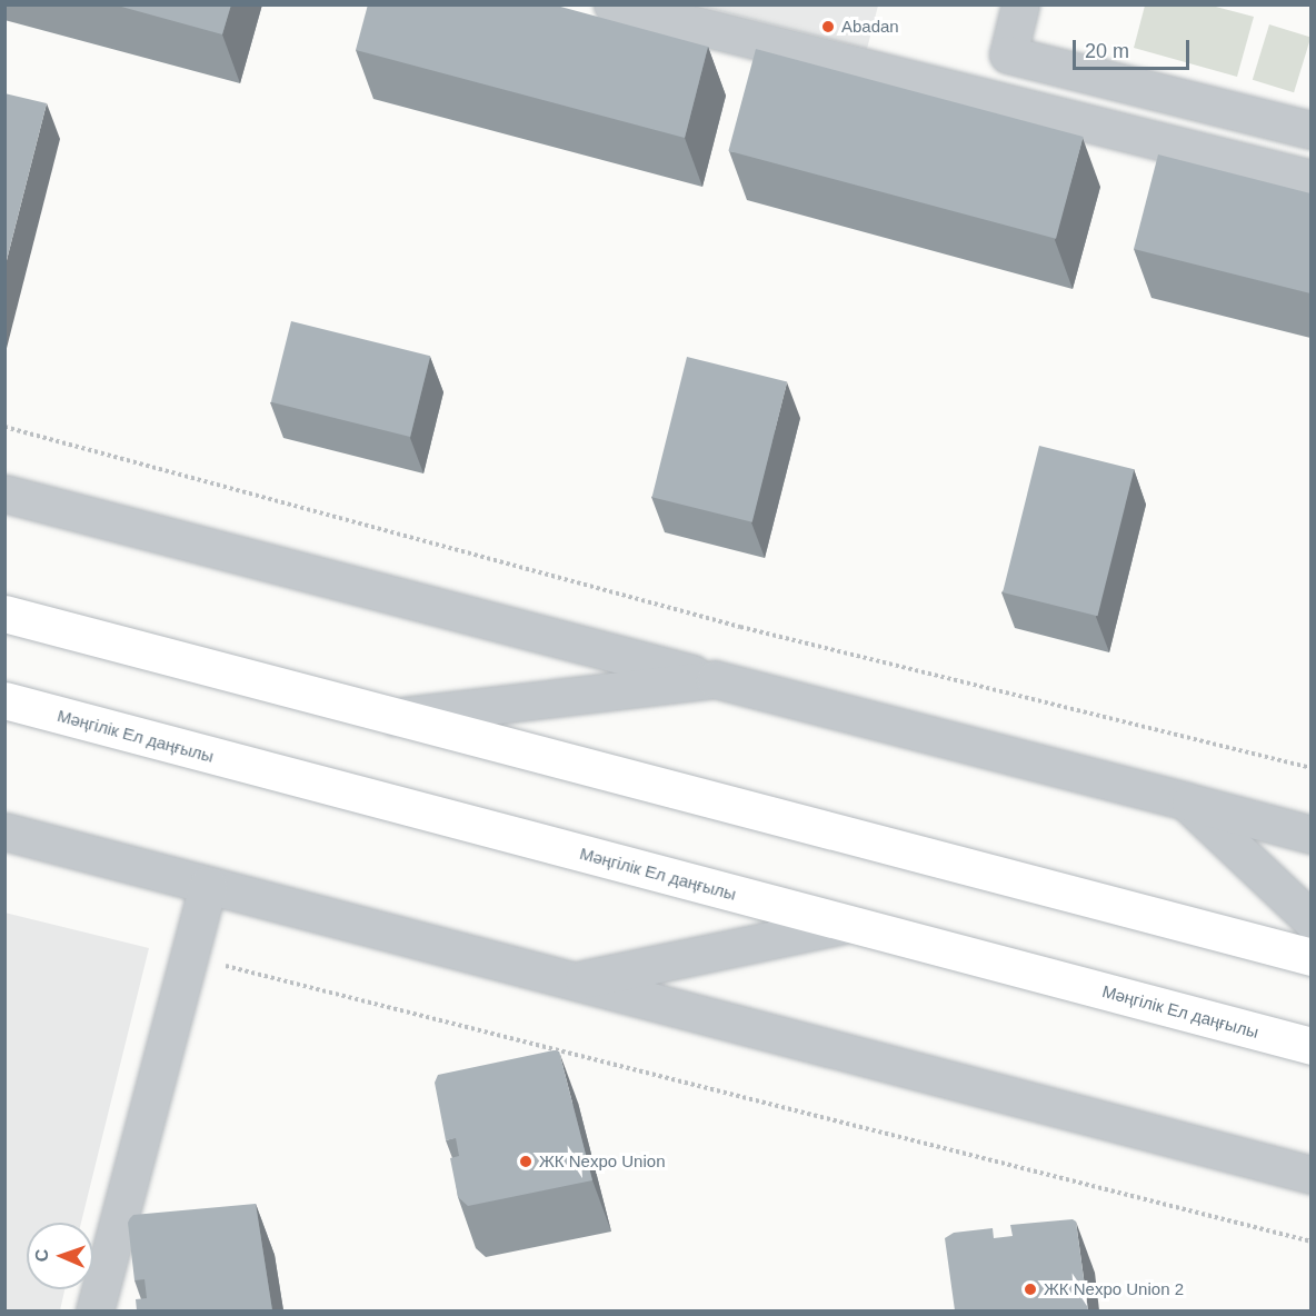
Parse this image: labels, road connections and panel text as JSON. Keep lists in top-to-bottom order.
{
  "streets": {
    "main road": ["Мәңгілік Ел даңғылы"]
  },
  "places": ["Abadan", "ЖК Nexpo Union", "ЖК Nexpo Union 2"],
  "scale_bar": "20 m",
  "north": "left"
}
